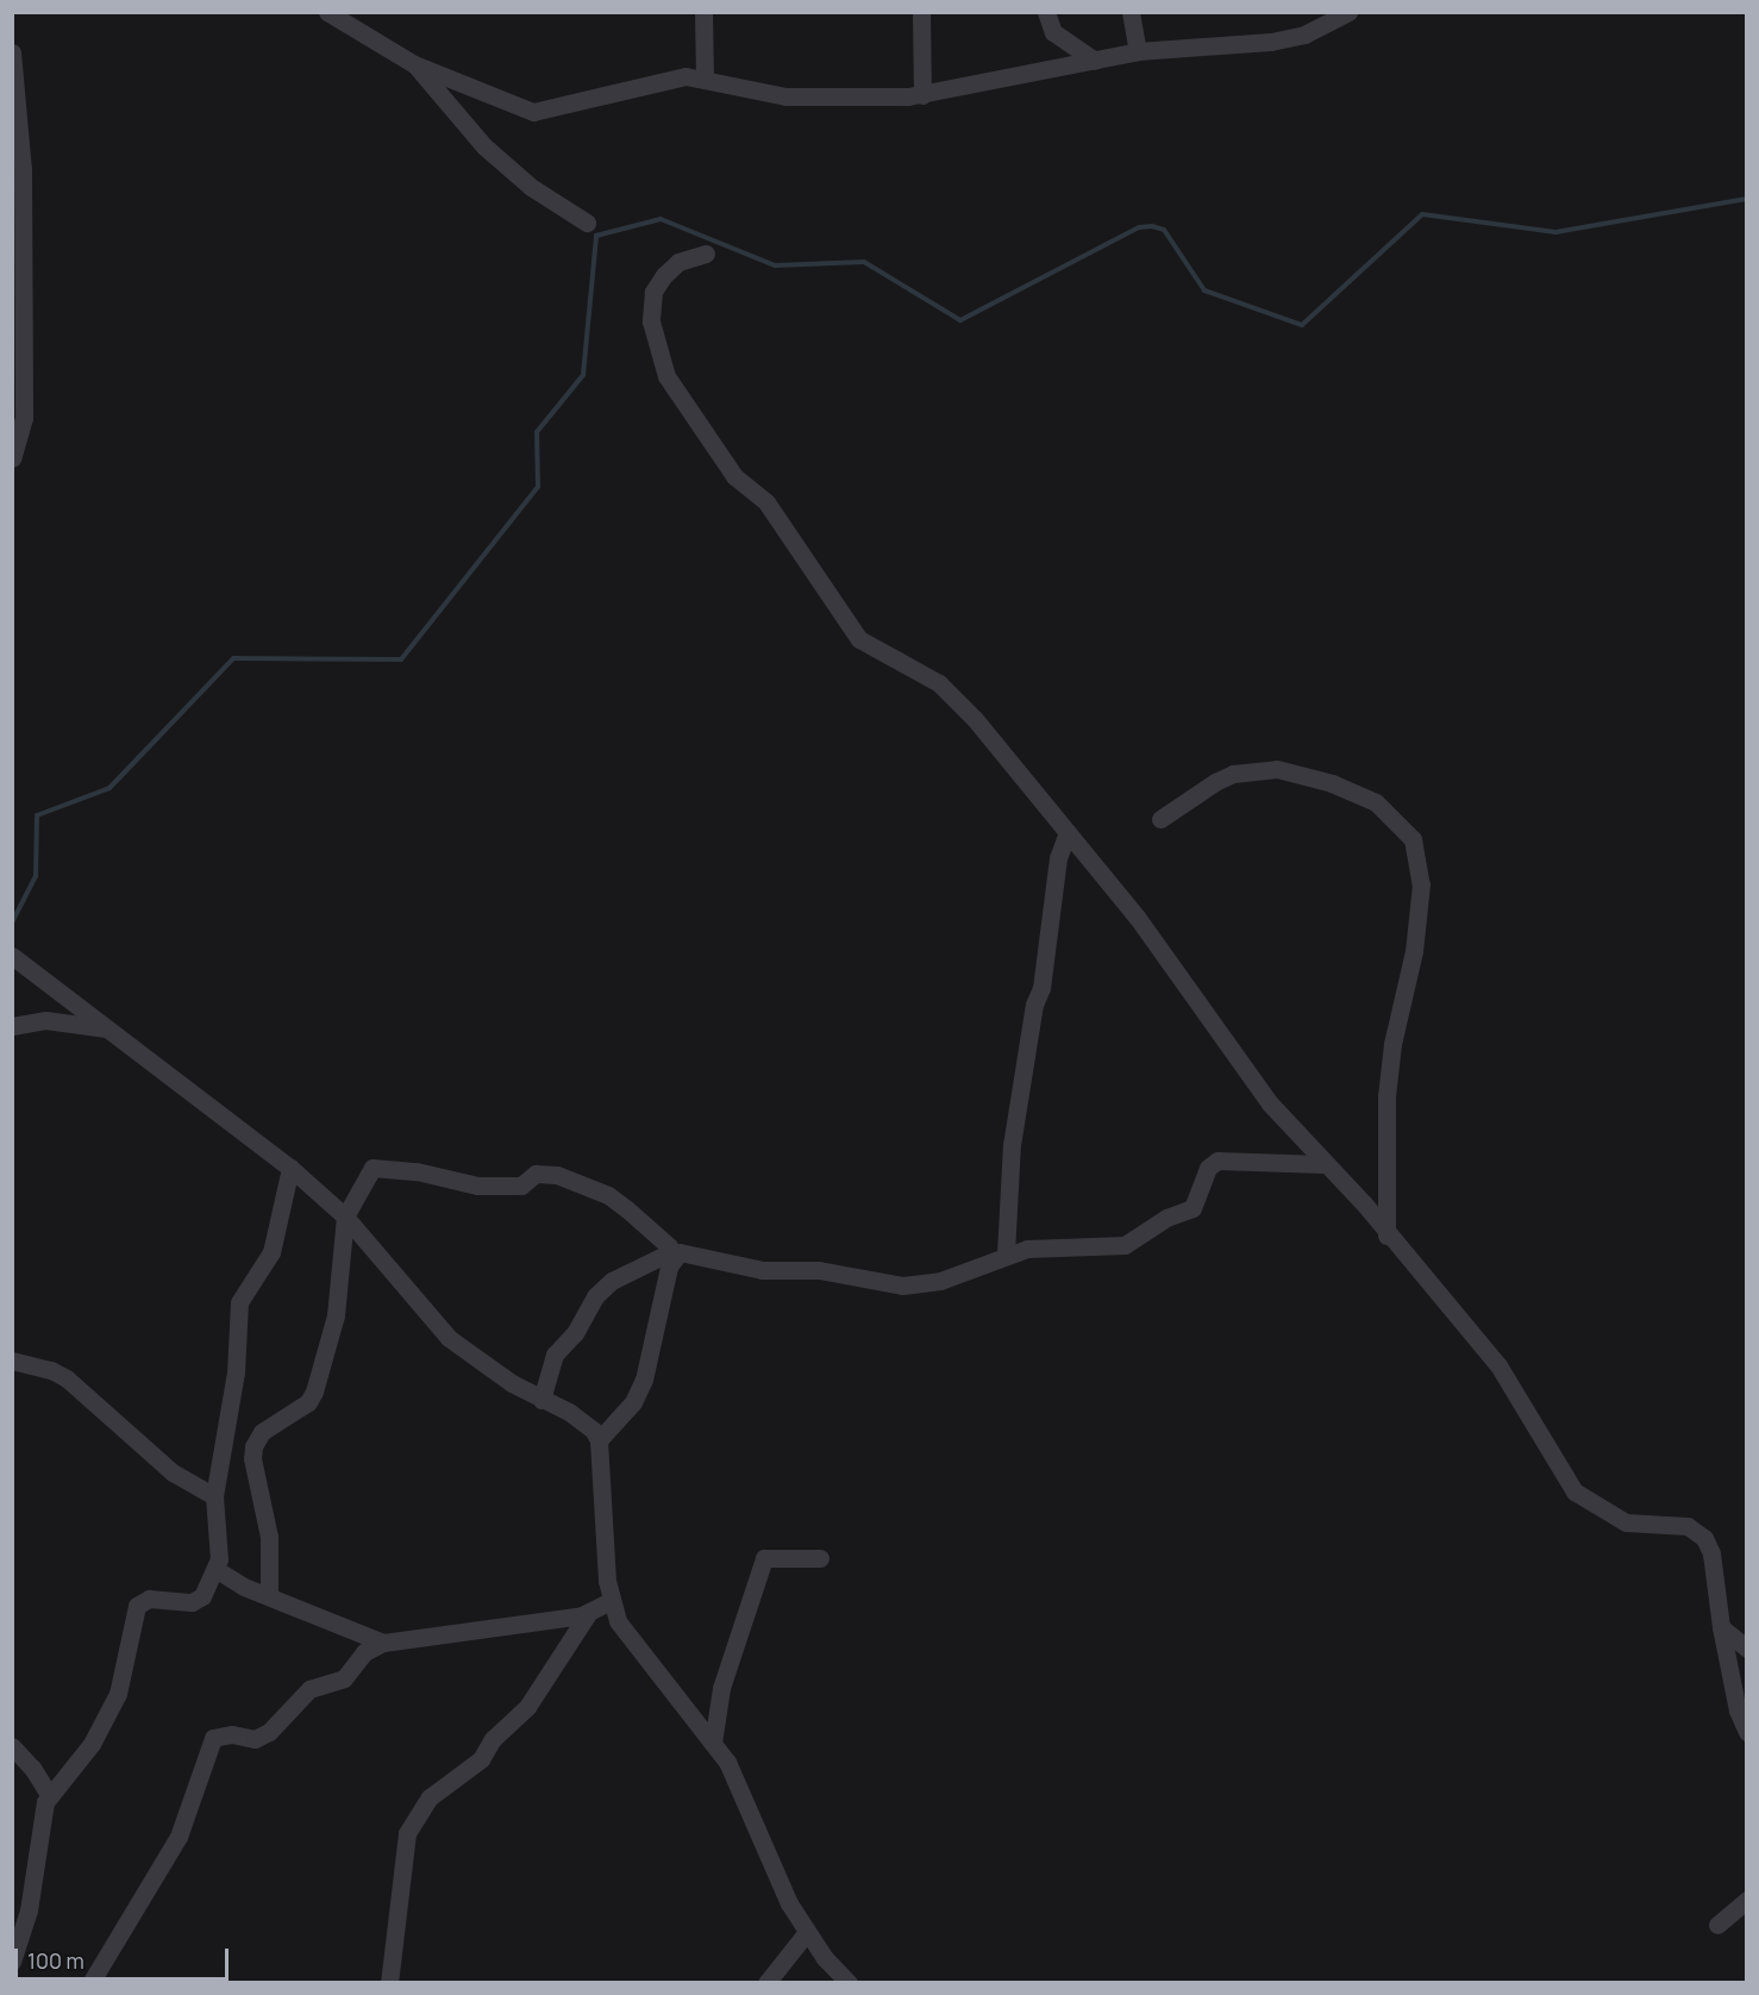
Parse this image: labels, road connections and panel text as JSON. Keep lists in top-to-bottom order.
{
  "scale_bar": "100 m"
}
